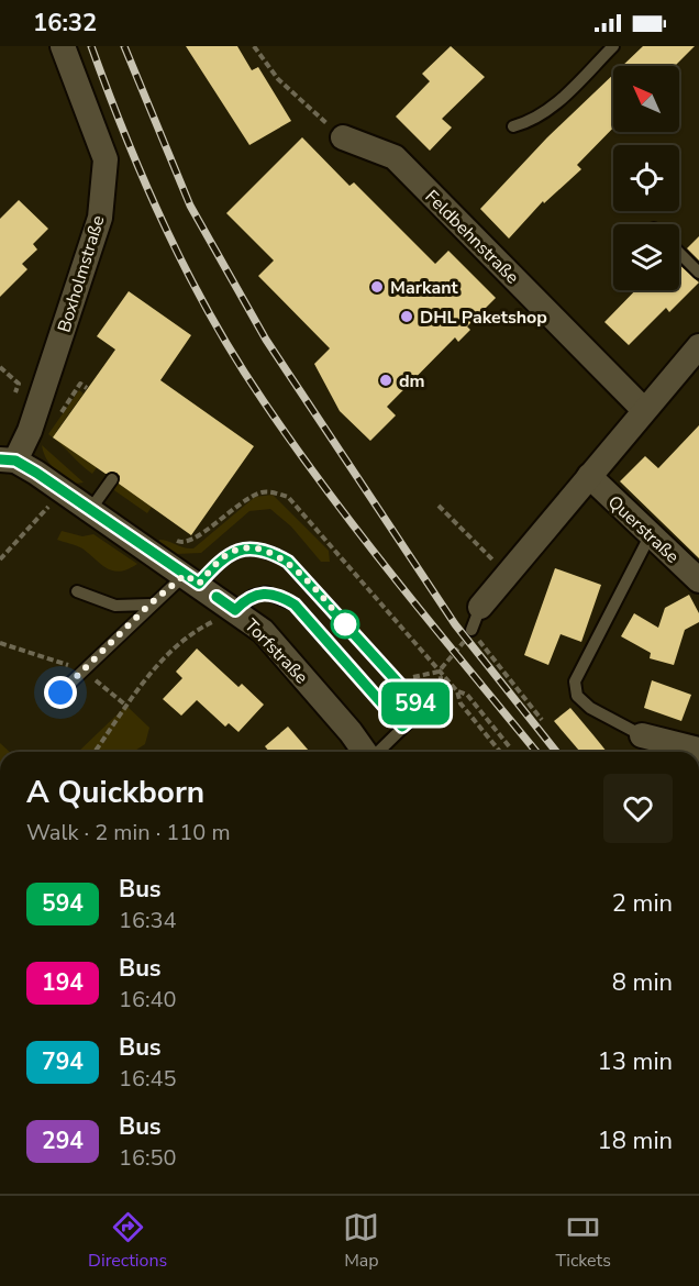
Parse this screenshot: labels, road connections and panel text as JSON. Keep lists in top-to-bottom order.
{
  "streets": {
    "street": [
      "Feldbehnstraße",
      "Boxholmstraße",
      "Querstraße",
      "Torfstraße"
    ]
  },
  "crossings": [
    ["Boxholmstraße", "Torfstraße"]
  ],
  "places": ["Markant", "DHL Paketshop", "dm"],
  "lines": ["bus line 594"],
  "north": "top left",
  "page": {
    "status": "16:32",
    "on_map": "594",
    "heading": ["A Quickborn", "Walk · 2 min · 110 m"],
    "list": [
      {
        "mark": "594",
        "name": "Bus",
        "note": "16:34",
        "value": "2 min"
      },
      {
        "mark": "194",
        "name": "Bus",
        "note": "16:40",
        "value": "8 min"
      },
      {
        "mark": "794",
        "name": "Bus",
        "note": "16:45",
        "value": "13 min"
      },
      {
        "mark": "294",
        "name": "Bus",
        "note": "16:50",
        "value": "18 min"
      }
    ],
    "tabs": ["Directions", "Map", "Tickets"]
  }
}
